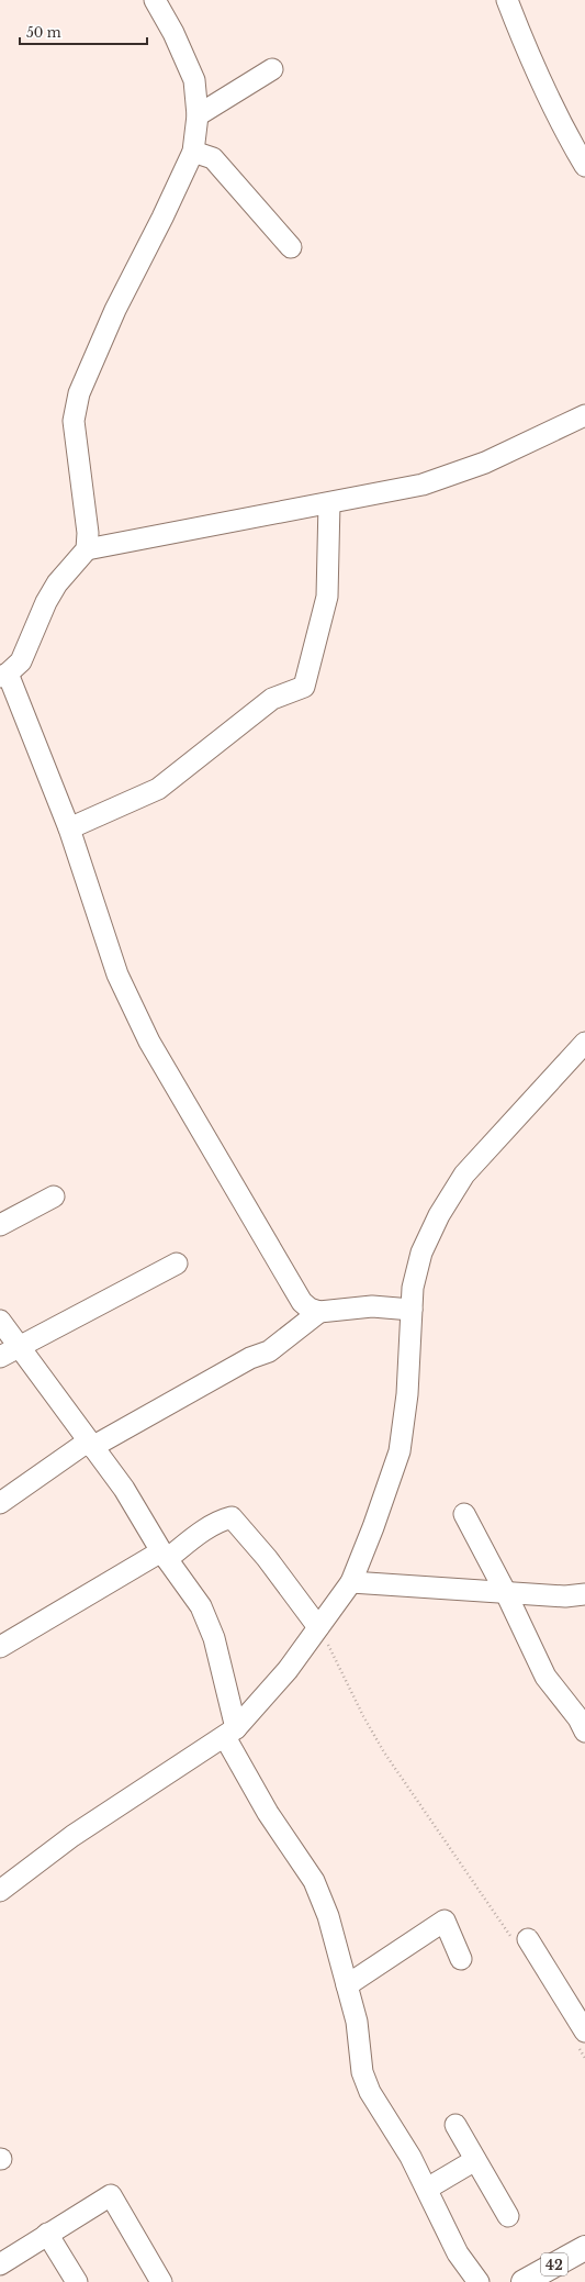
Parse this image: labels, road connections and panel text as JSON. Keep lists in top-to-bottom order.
{
  "streets": {
    "main road": ["42"]
  },
  "scale_bar": "50 m"
}
